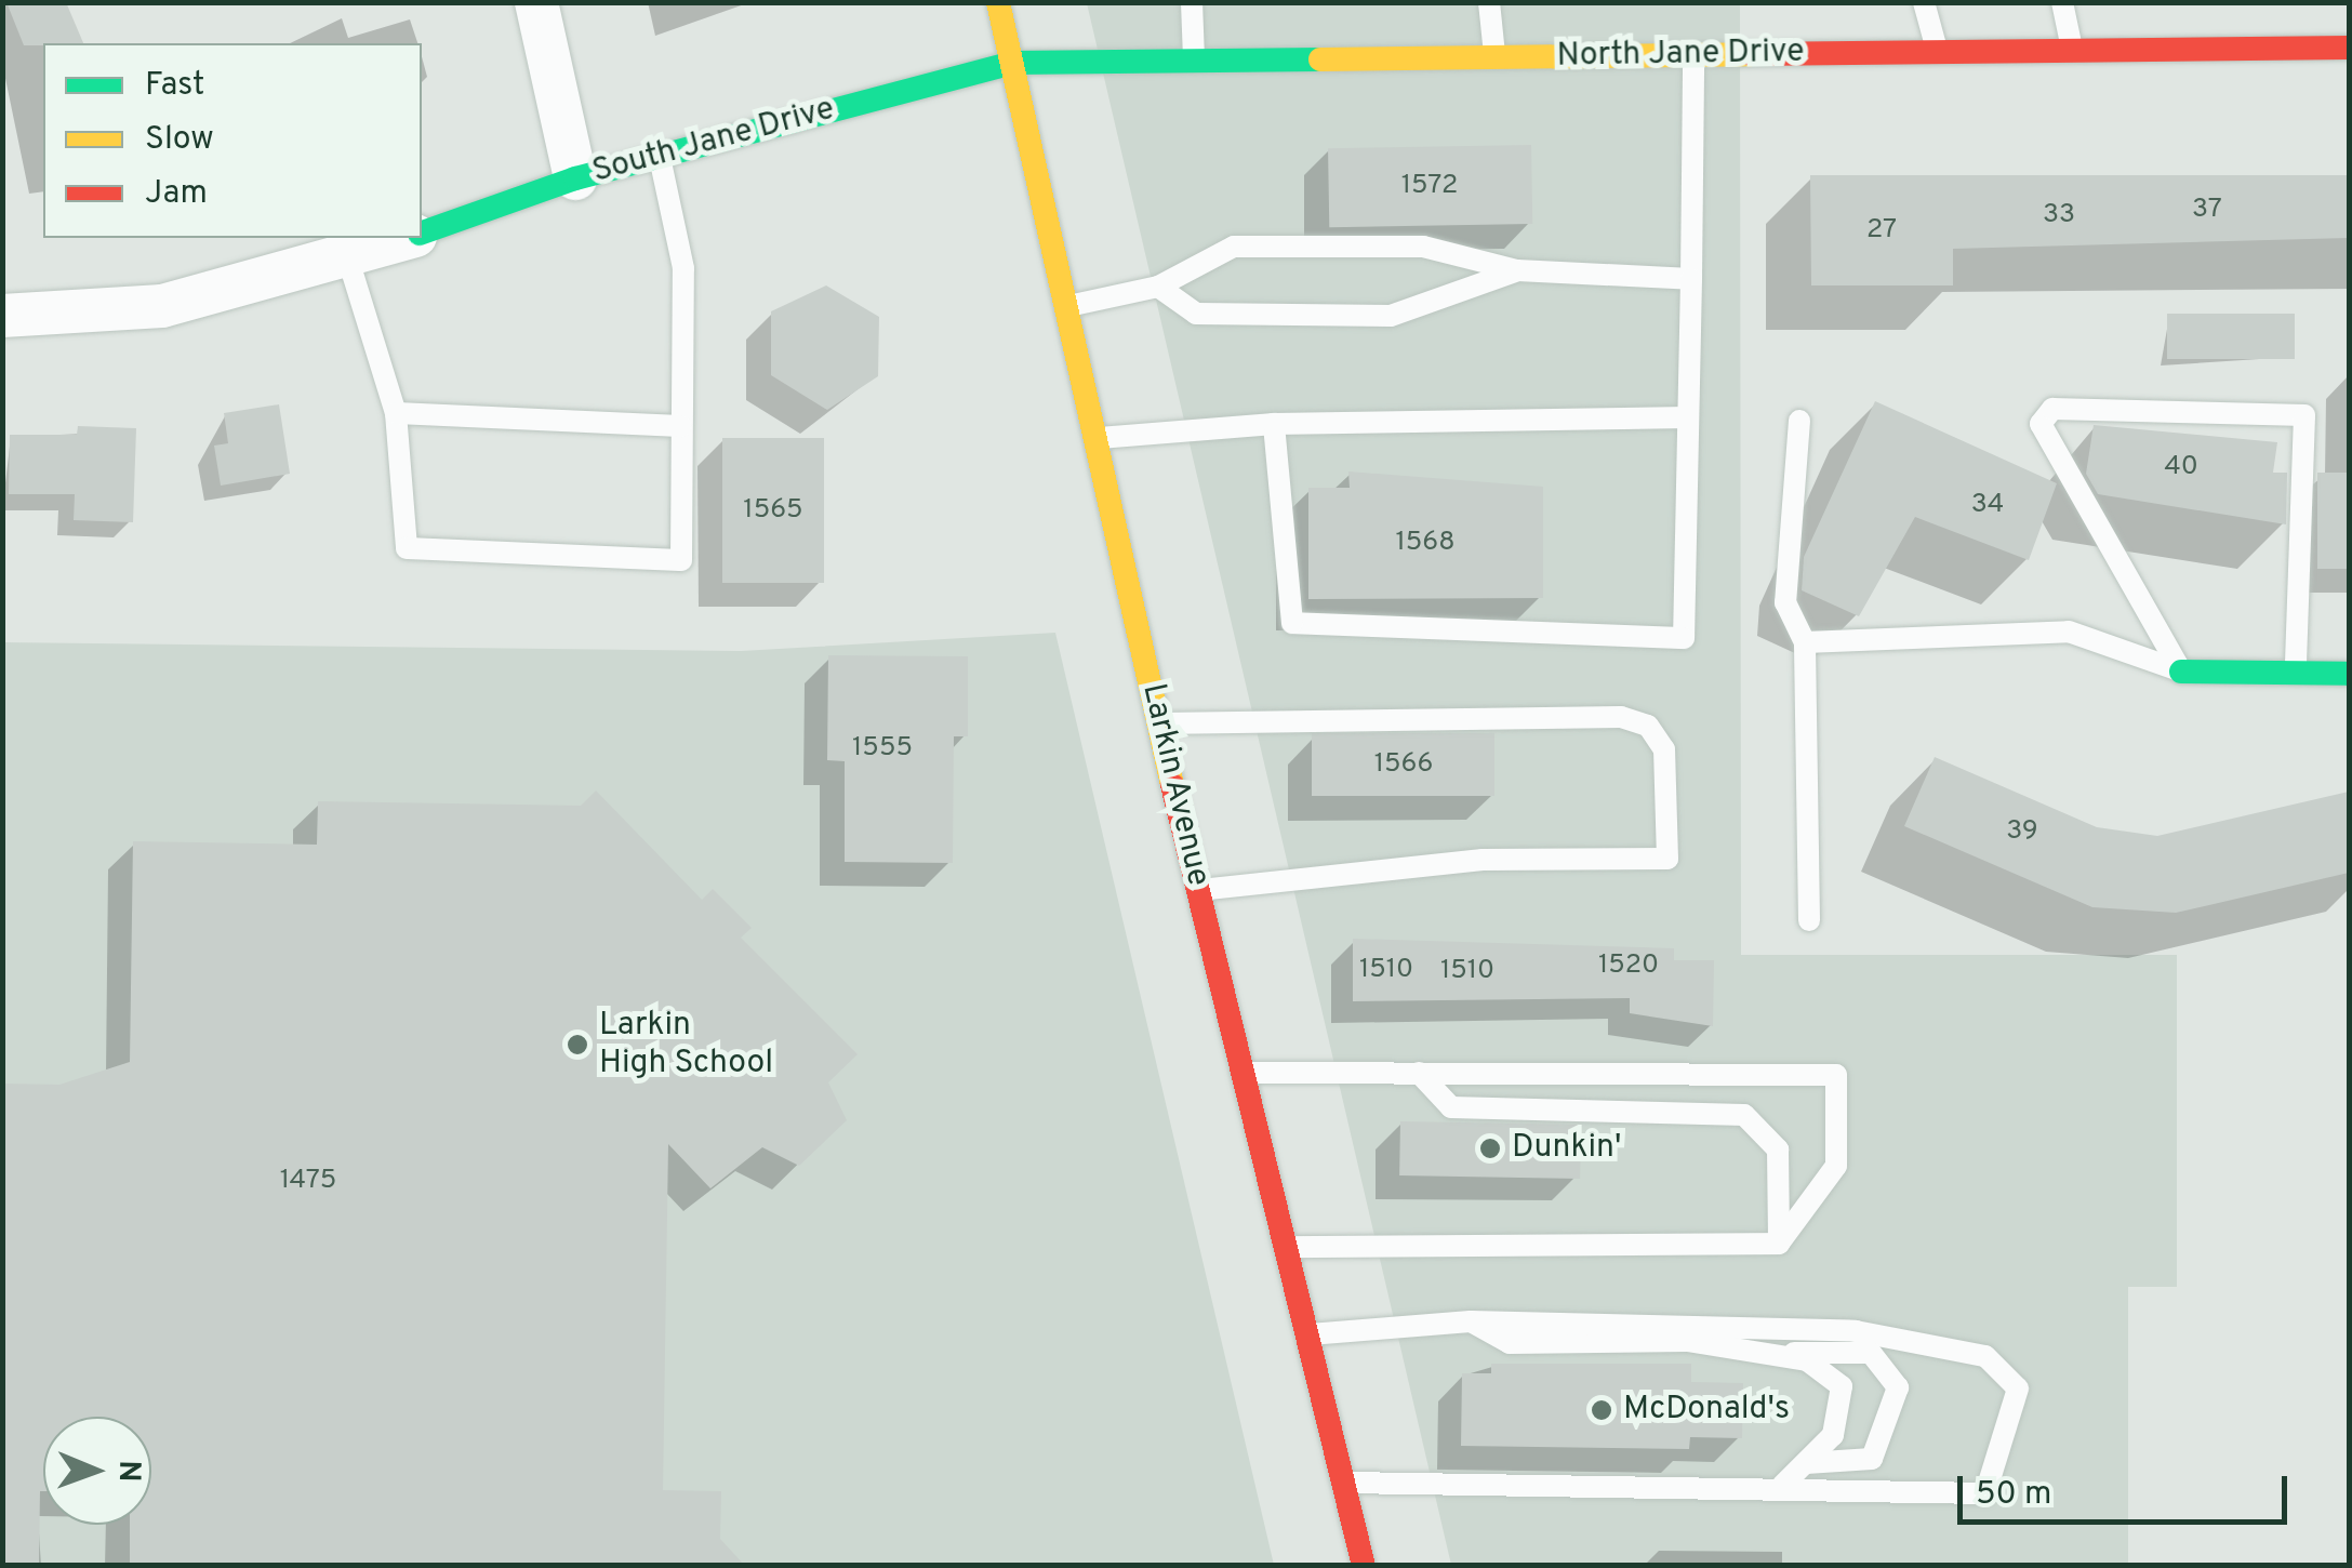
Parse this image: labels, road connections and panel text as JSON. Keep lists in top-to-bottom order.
{
  "streets": {
    "street": ["North Jane Drive", "South Jane Drive", "Larkin Avenue"]
  },
  "crossings": [
    ["North Jane Drive", "South Jane Drive"],
    ["North Jane Drive", "Larkin Avenue"],
    ["South Jane Drive", "Larkin Avenue"]
  ],
  "places": ["Larkin High School", "Dunkin'", "McDonald's"],
  "house_numbers": [
    "1572",
    "37",
    "33",
    "27",
    "40",
    "34",
    "1565",
    "1568",
    "1555",
    "1566",
    "39",
    "1520",
    "1510",
    "1510",
    "1475"
  ],
  "legend": ["Fast", "Slow", "Jam"],
  "scale_bar": "50 m",
  "north": "right"
}
